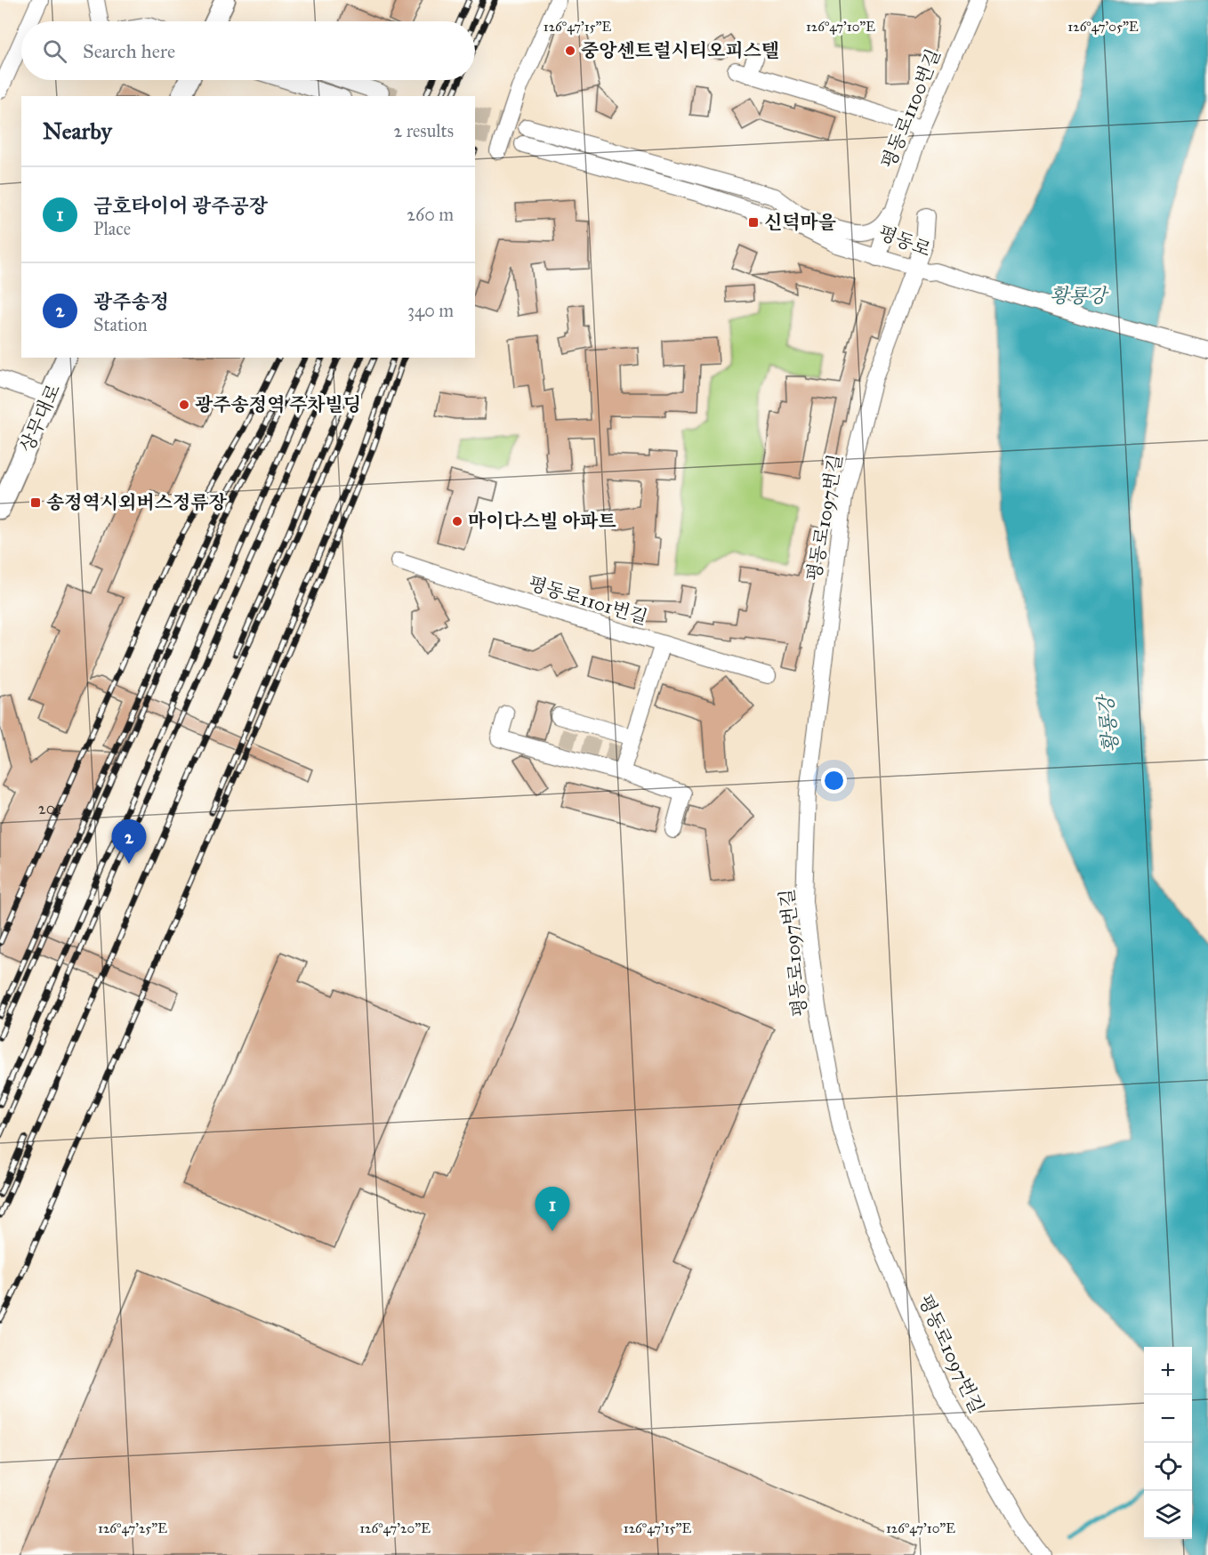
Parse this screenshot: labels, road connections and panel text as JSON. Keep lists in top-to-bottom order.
{
  "streets": {
    "main road": ["상무대로"],
    "street": [
      "평동로1100번길",
      "평동로",
      "평동로1097번길",
      "평동로1101번길"
    ]
  },
  "crossings": [
    ["평동로1100번길", "평동로"],
    ["평동로", "평동로1097번길"]
  ],
  "water": ["황룡강"],
  "places": {
    "other": ["중앙센트럴시티오피스텔", "광주송정역 주차빌딩", "마이다스빌 아파트"],
    "transit": ["신덕마을", "송정역시외버스정류장"]
  },
  "house_numbers": ["201"],
  "page": {
    "search": "Search here",
    "heading": ["Nearby", "2 results"],
    "list": [
      {
        "mark": "1",
        "name": "금호타이어 광주공장",
        "note": "Place",
        "value": "260 m"
      },
      {
        "mark": "2",
        "name": "광주송정",
        "note": "Station",
        "value": "340 m"
      }
    ],
    "pins": ["2", "1"],
    "map_buttons": ["+", "−"]
  },
  "coordinates": [
    "126°47'15\"E",
    "126°47'10\"E",
    "126°47'05\"E",
    "126°47'25\"E",
    "126°47'20\"E"
  ]
}
